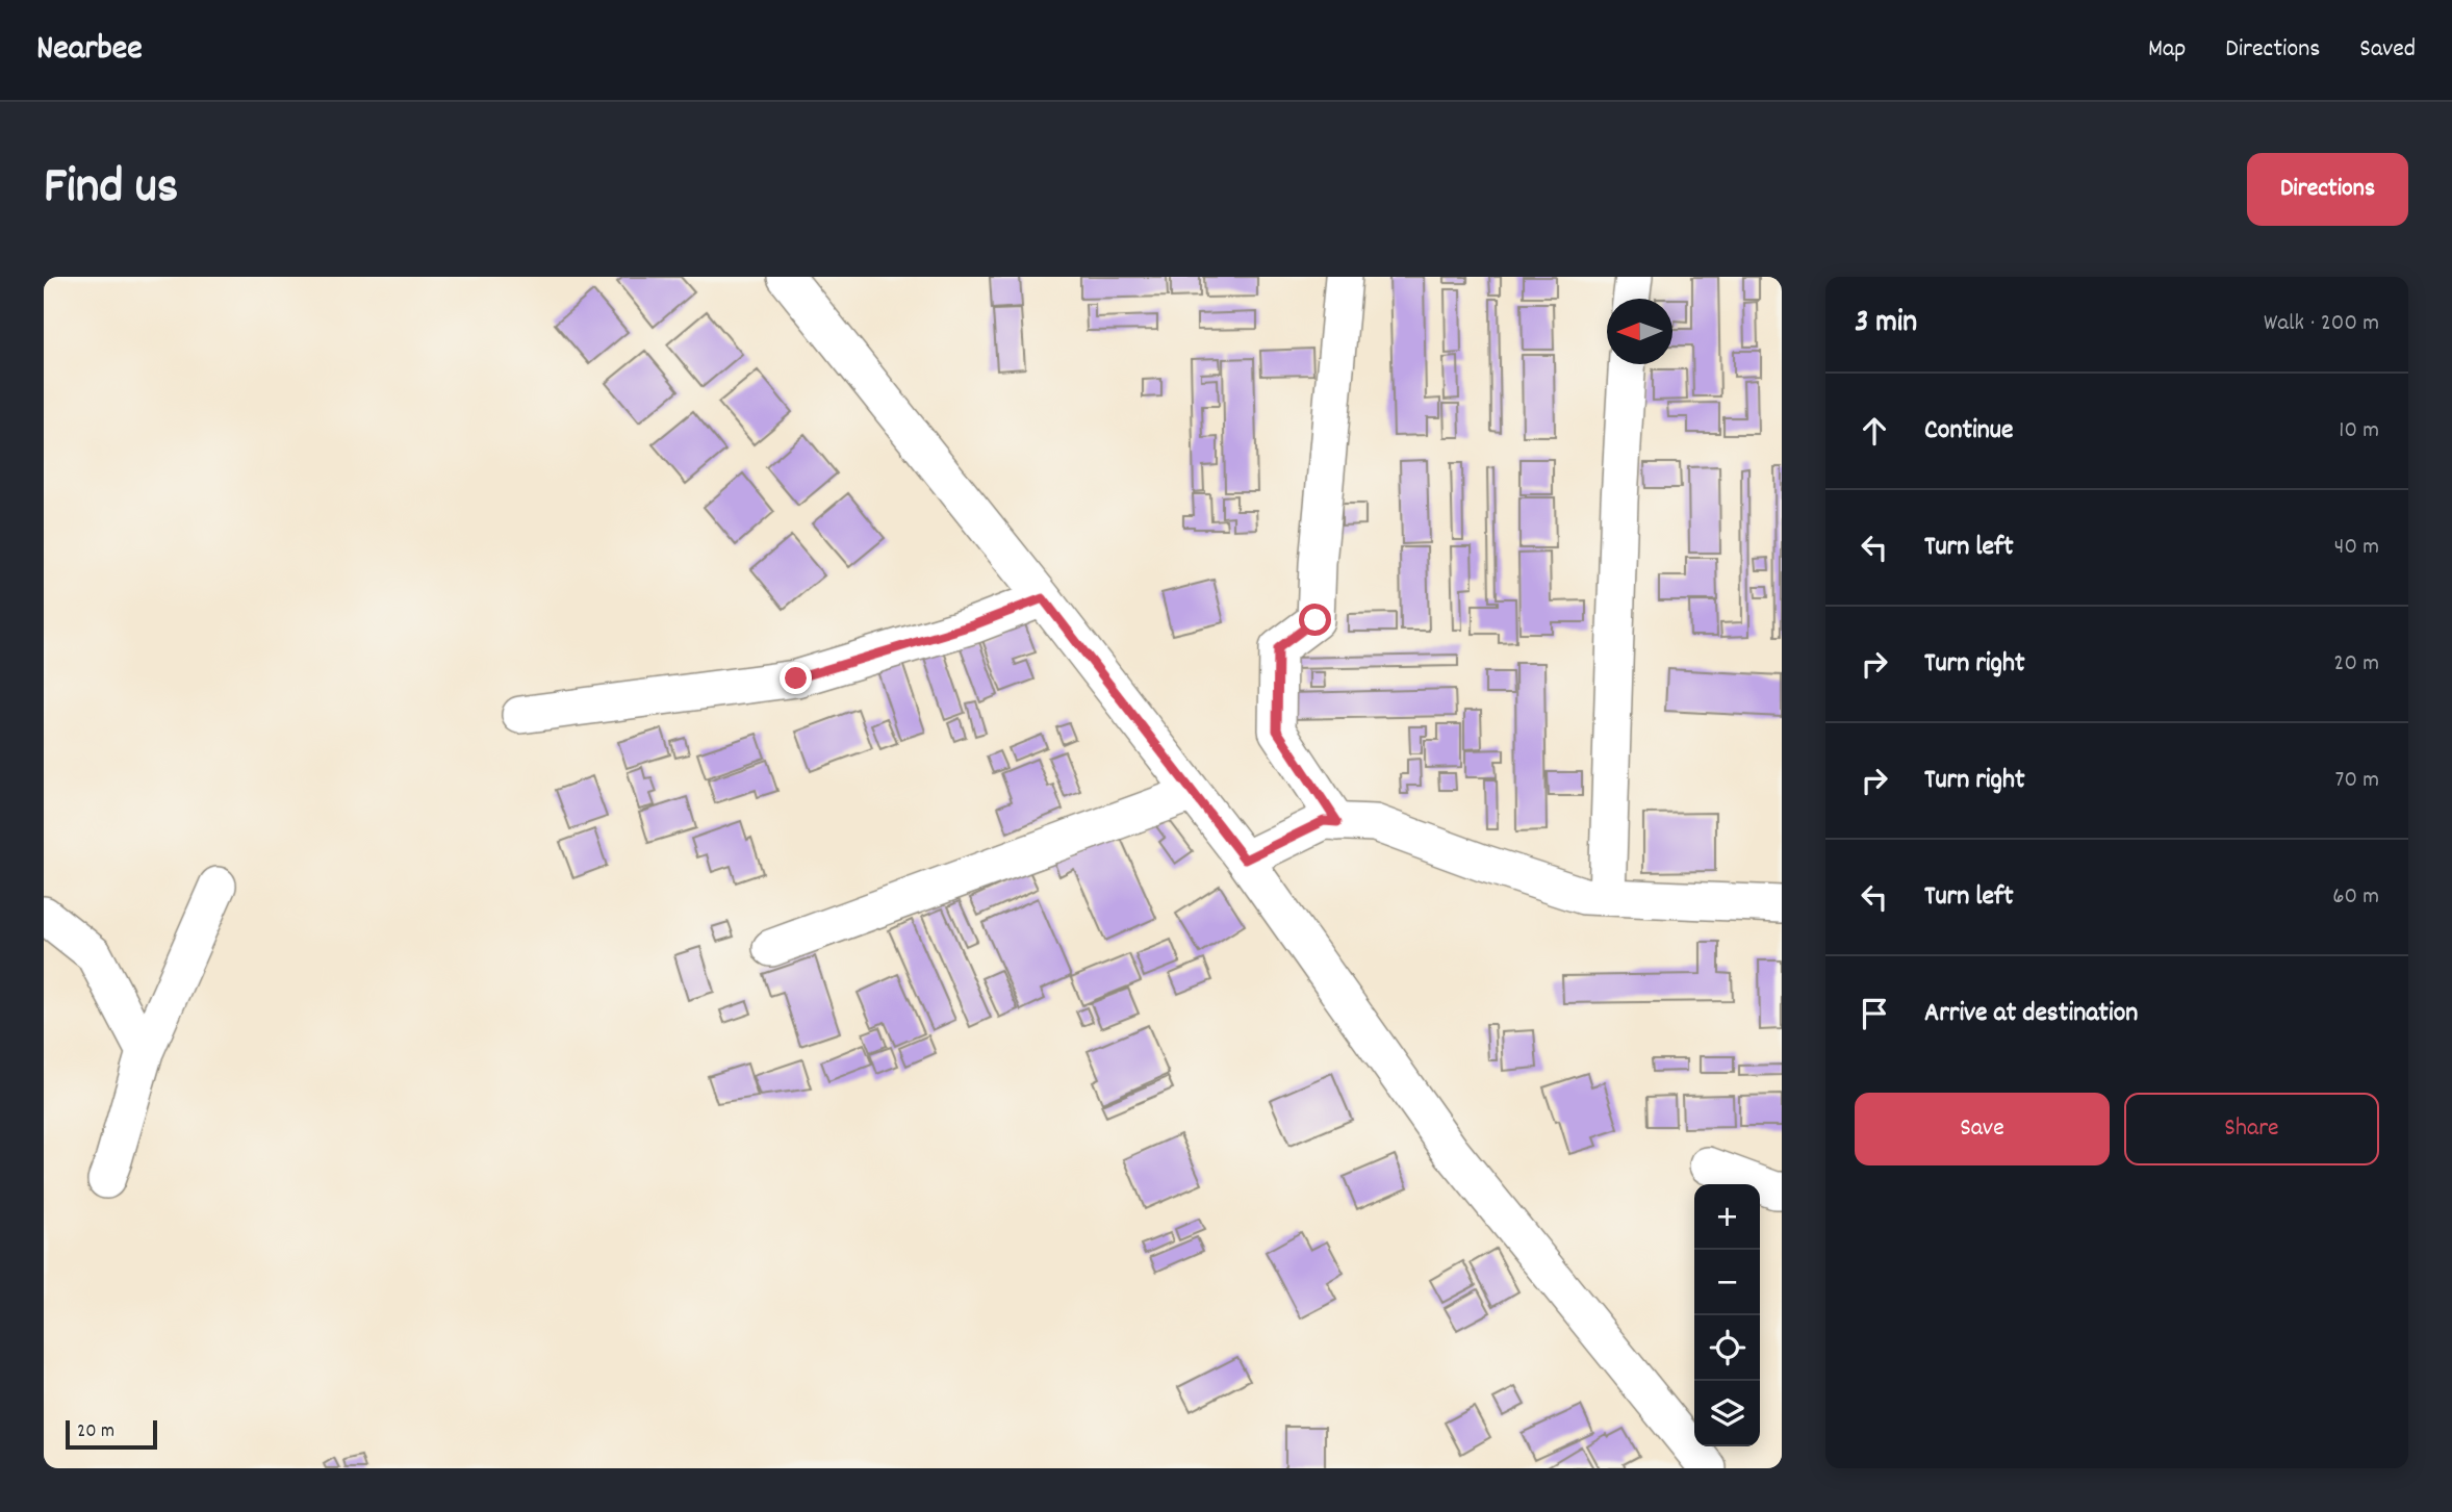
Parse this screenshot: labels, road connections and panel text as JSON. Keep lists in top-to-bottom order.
{
  "scale_bar": "20 m",
  "north": "left",
  "page": {
    "header": "Nearbee",
    "nav": ["Map", "Directions", "Saved"],
    "title": "Find us",
    "buttons": [
      "Directions",
      ["Save", "Share"]
    ],
    "heading": ["3 min", "Walk · 200 m"],
    "list": [
      ["Continue", "10 m"],
      ["Turn left", "40 m"],
      ["Turn right", "20 m"],
      ["Turn right", "70 m"],
      ["Turn left", "60 m"],
      "Arrive at destination"
    ],
    "map_buttons": ["+", "−"],
    "scale": "20 m"
  }
}
